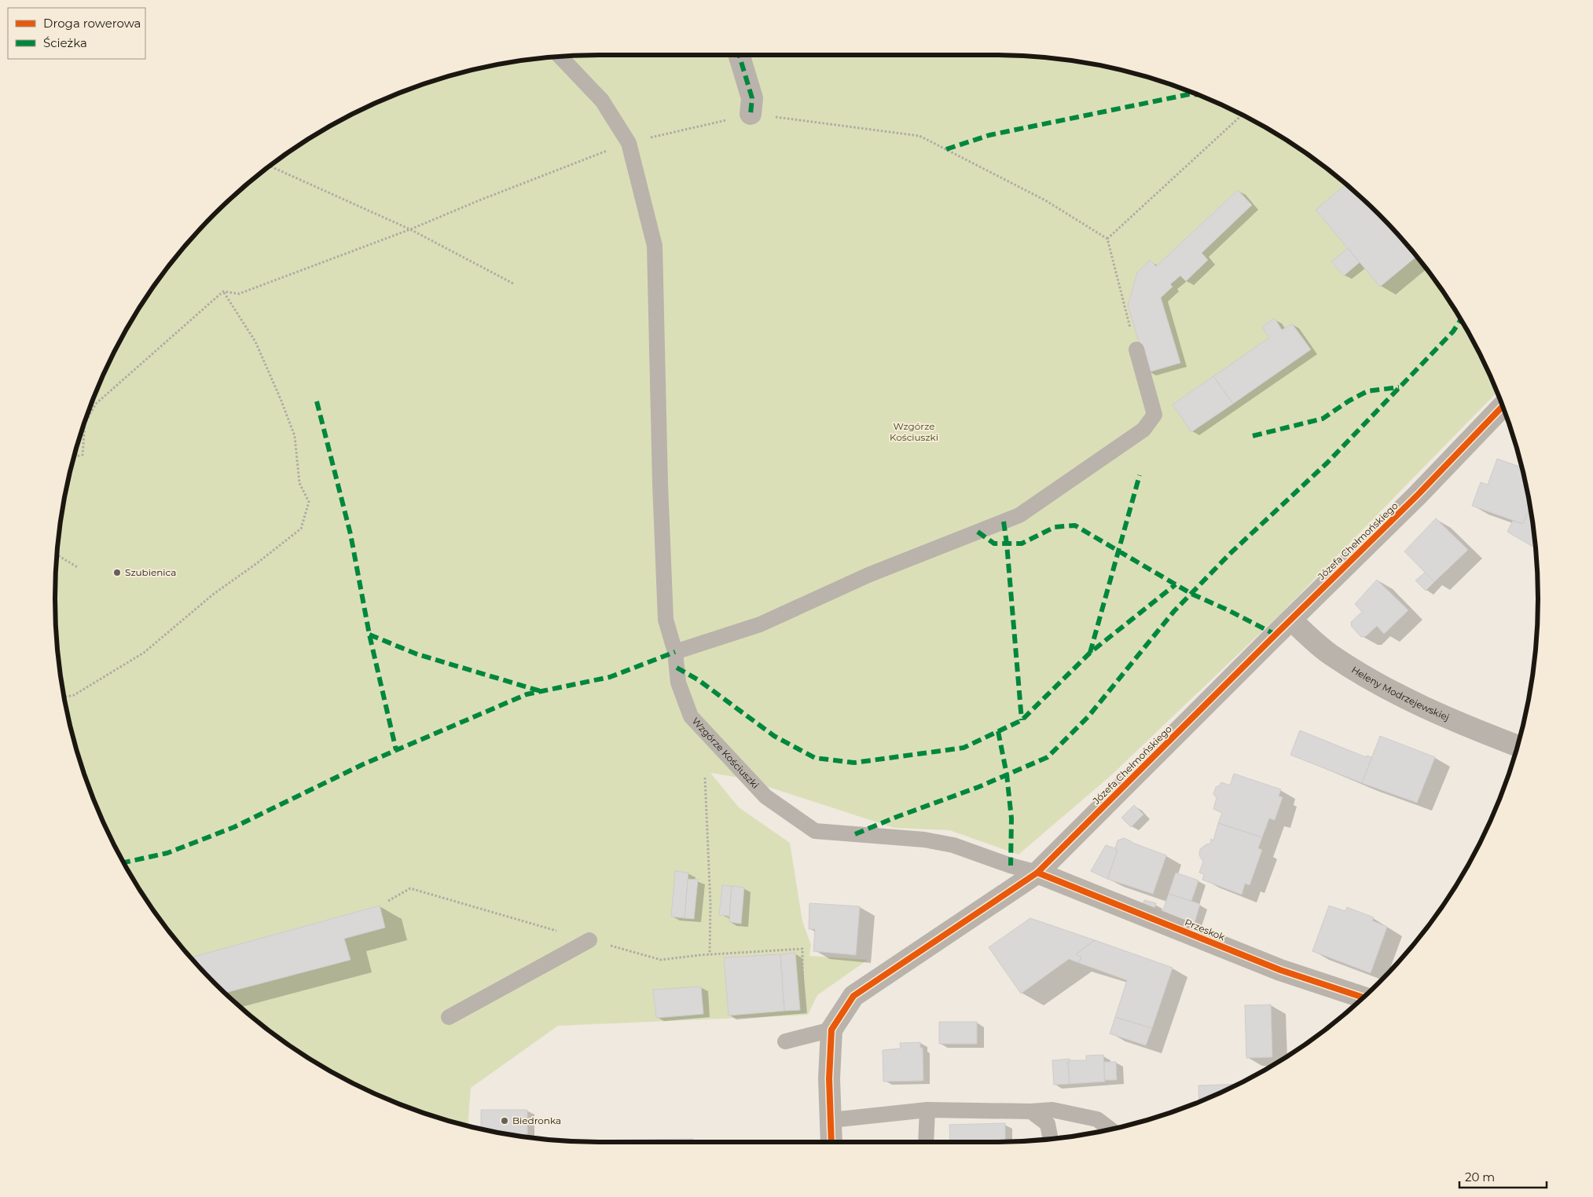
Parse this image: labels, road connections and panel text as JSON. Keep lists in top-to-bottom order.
{
  "streets": {
    "street": ["Józefa Chełmońskiego", "Heleny Modrzejewskiej", "Przeskok"],
    "lane": ["Wzgórze Kościuszki"]
  },
  "crossings": [
    ["Józefa Chełmońskiego", "Heleny Modrzejewskiej"],
    ["Józefa Chełmońskiego", "Wzgórze Kościuszki"],
    ["Józefa Chełmońskiego", "Przeskok"],
    ["Wzgórze Kościuszki", "Przeskok"]
  ],
  "parks": ["Wzgórze Kościuszki"],
  "places": ["Szubienica", "Biedronka"],
  "legend": ["Droga rowerowa", "Ścieżka"],
  "scale_bar": "20 m"
}
